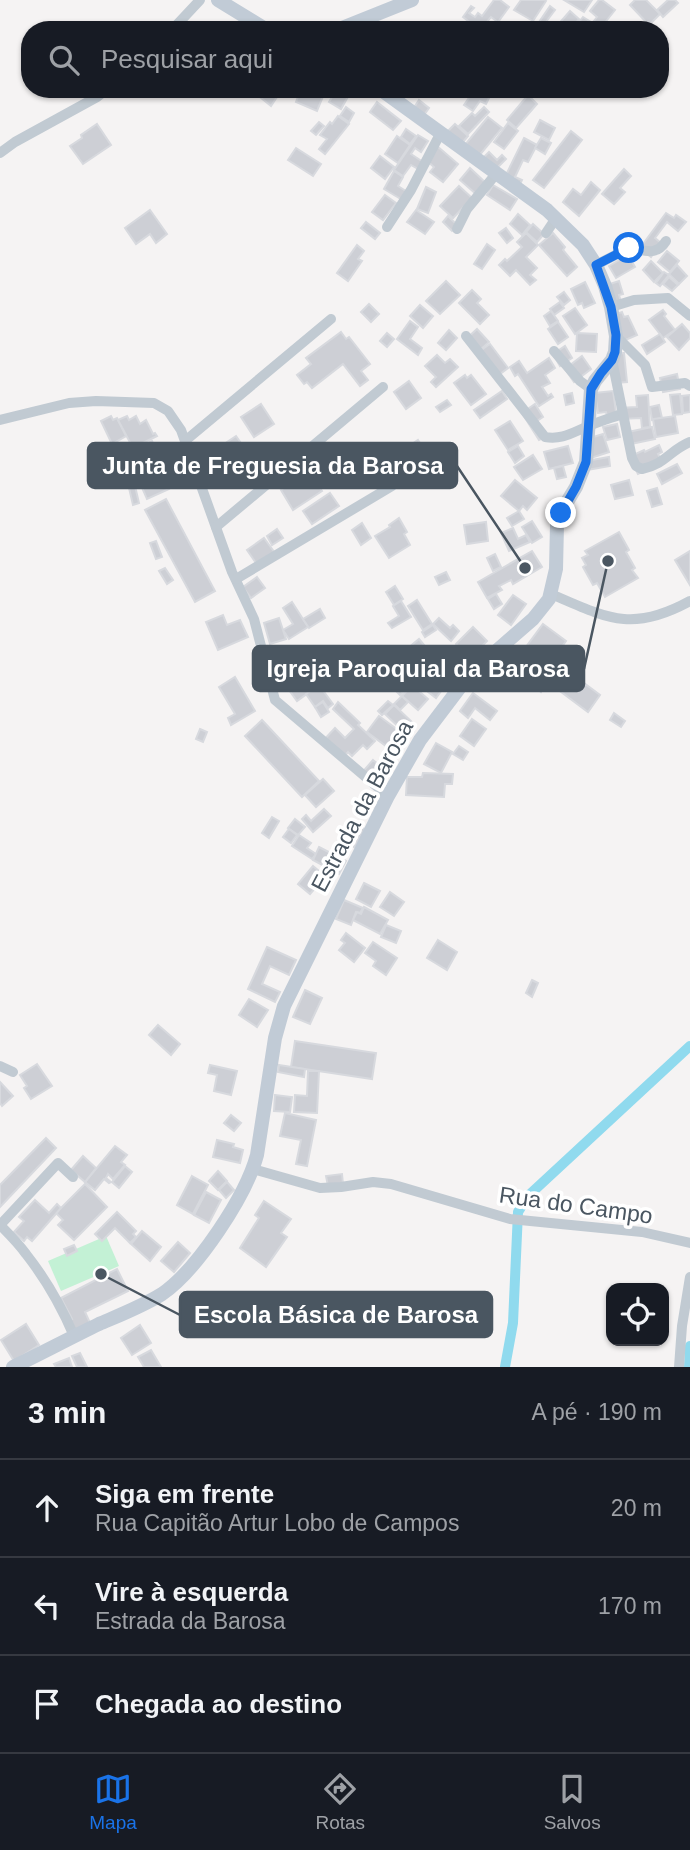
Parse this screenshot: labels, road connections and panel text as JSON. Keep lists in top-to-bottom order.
{
  "streets": {
    "street": ["Estrada da Barosa", "Rua do Campo"]
  },
  "crossings": [
    ["Estrada da Barosa", "Rua do Campo"]
  ],
  "places": ["Igreja Paroquial da Barosa", "Junta de Freguesia da Barosa", "Escola Básica de Barosa"],
  "page": {
    "search": "Pesquisar aqui",
    "heading": ["3 min", "A pé · 190 m"],
    "list": [
      ["Siga em frente", "Rua Capitão Artur Lobo de Campos", "20 m"],
      ["Vire à esquerda", "Estrada da Barosa", "170 m"],
      "Chegada ao destino"
    ],
    "nav": ["Mapa", "Rotas", "Salvos"]
  }
}
